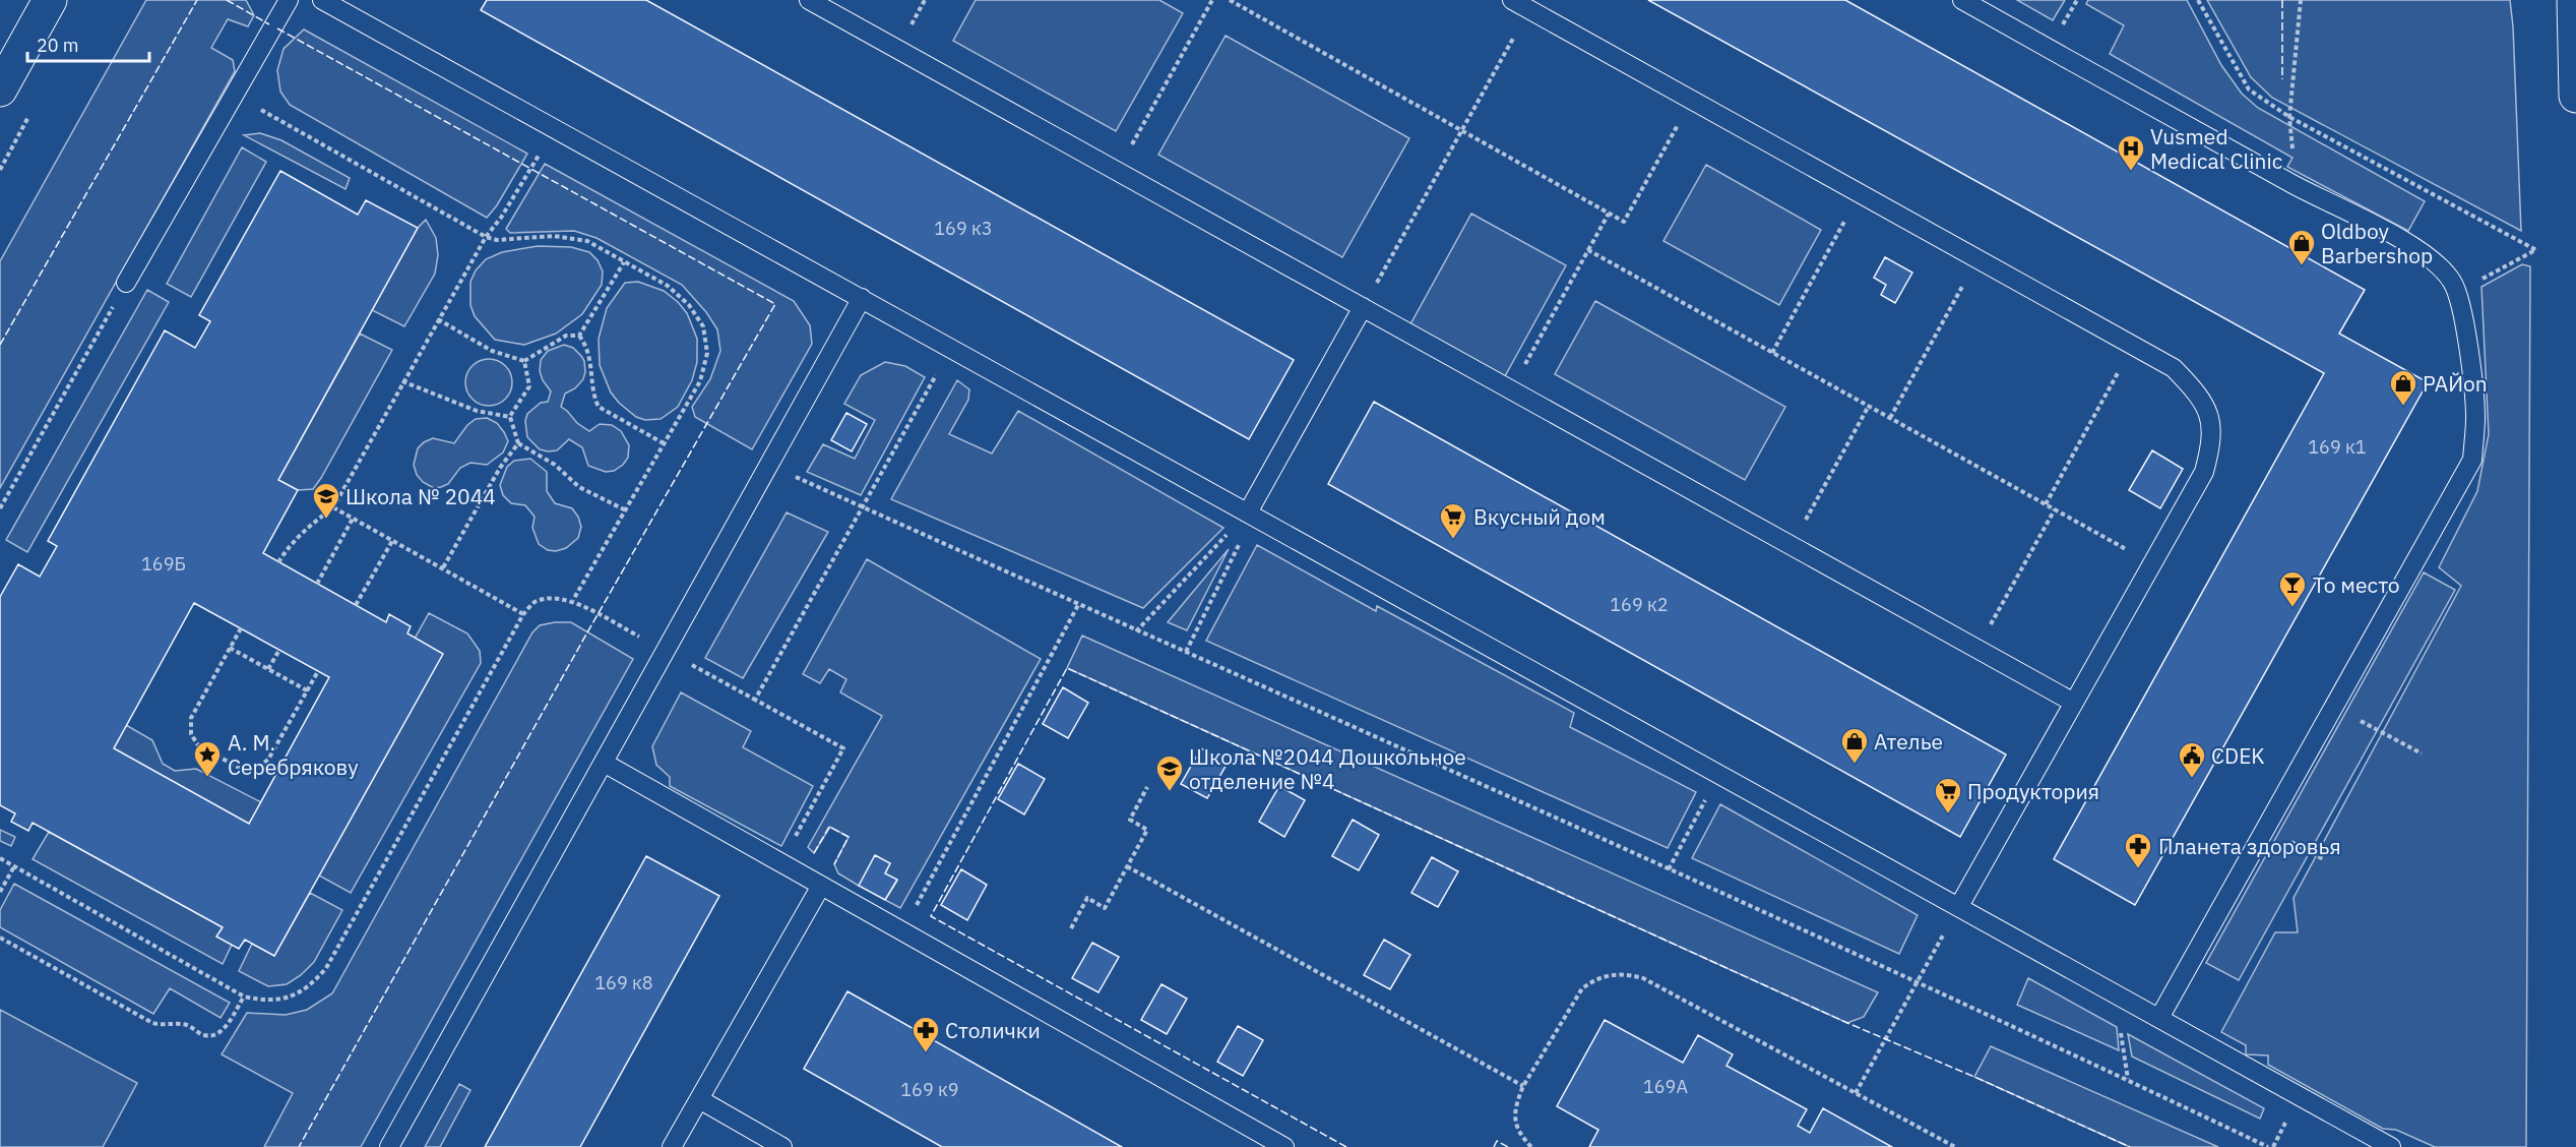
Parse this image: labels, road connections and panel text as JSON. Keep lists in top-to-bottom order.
{
  "places": {
    "hospital": ["Vusmed Medical Clinic"],
    "shop": ["Oldboy Barbershop", "РАЙon", "Ателье"],
    "school or university": ["Школа № 2044", "Школа №2044 Дошкольное отделение №4"],
    "supermarket": ["Вкусный дом", "Продуктория"],
    "bar": ["То место"],
    "place": ["А. М. Серебрякову"],
    "public building": ["CDEK"],
    "pharmacy": ["Планета здоровья", "Столички"]
  },
  "house_numbers": [
    "169 к3",
    "169 к1",
    "169Б",
    "169 к2",
    "169 к8",
    "169А",
    "169 к9"
  ],
  "scale_bar": "20 m"
}
